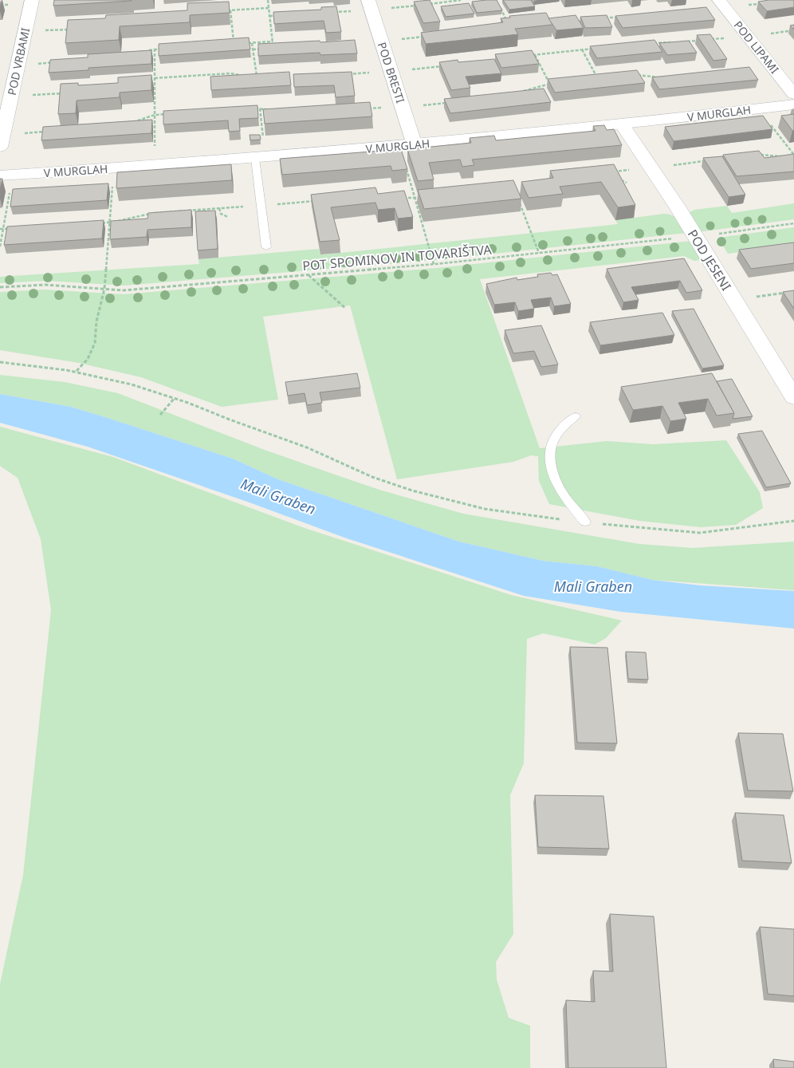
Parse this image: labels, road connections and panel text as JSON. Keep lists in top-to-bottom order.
{
  "streets": {
    "street": [
      "POD LIPAMI",
      "POD VRBAMI",
      "POD BRESTI",
      "V MURGLAH",
      "POD JESENI"
    ],
    "path": ["POT SPOMINOV IN TOVARIŠTVA"]
  },
  "crossings": [
    ["POD BRESTI", "V MURGLAH"],
    ["V MURGLAH", "POD JESENI"],
    ["POT SPOMINOV IN TOVARIŠTVA", "POD JESENI"]
  ],
  "water": ["Mali Graben"]
}
